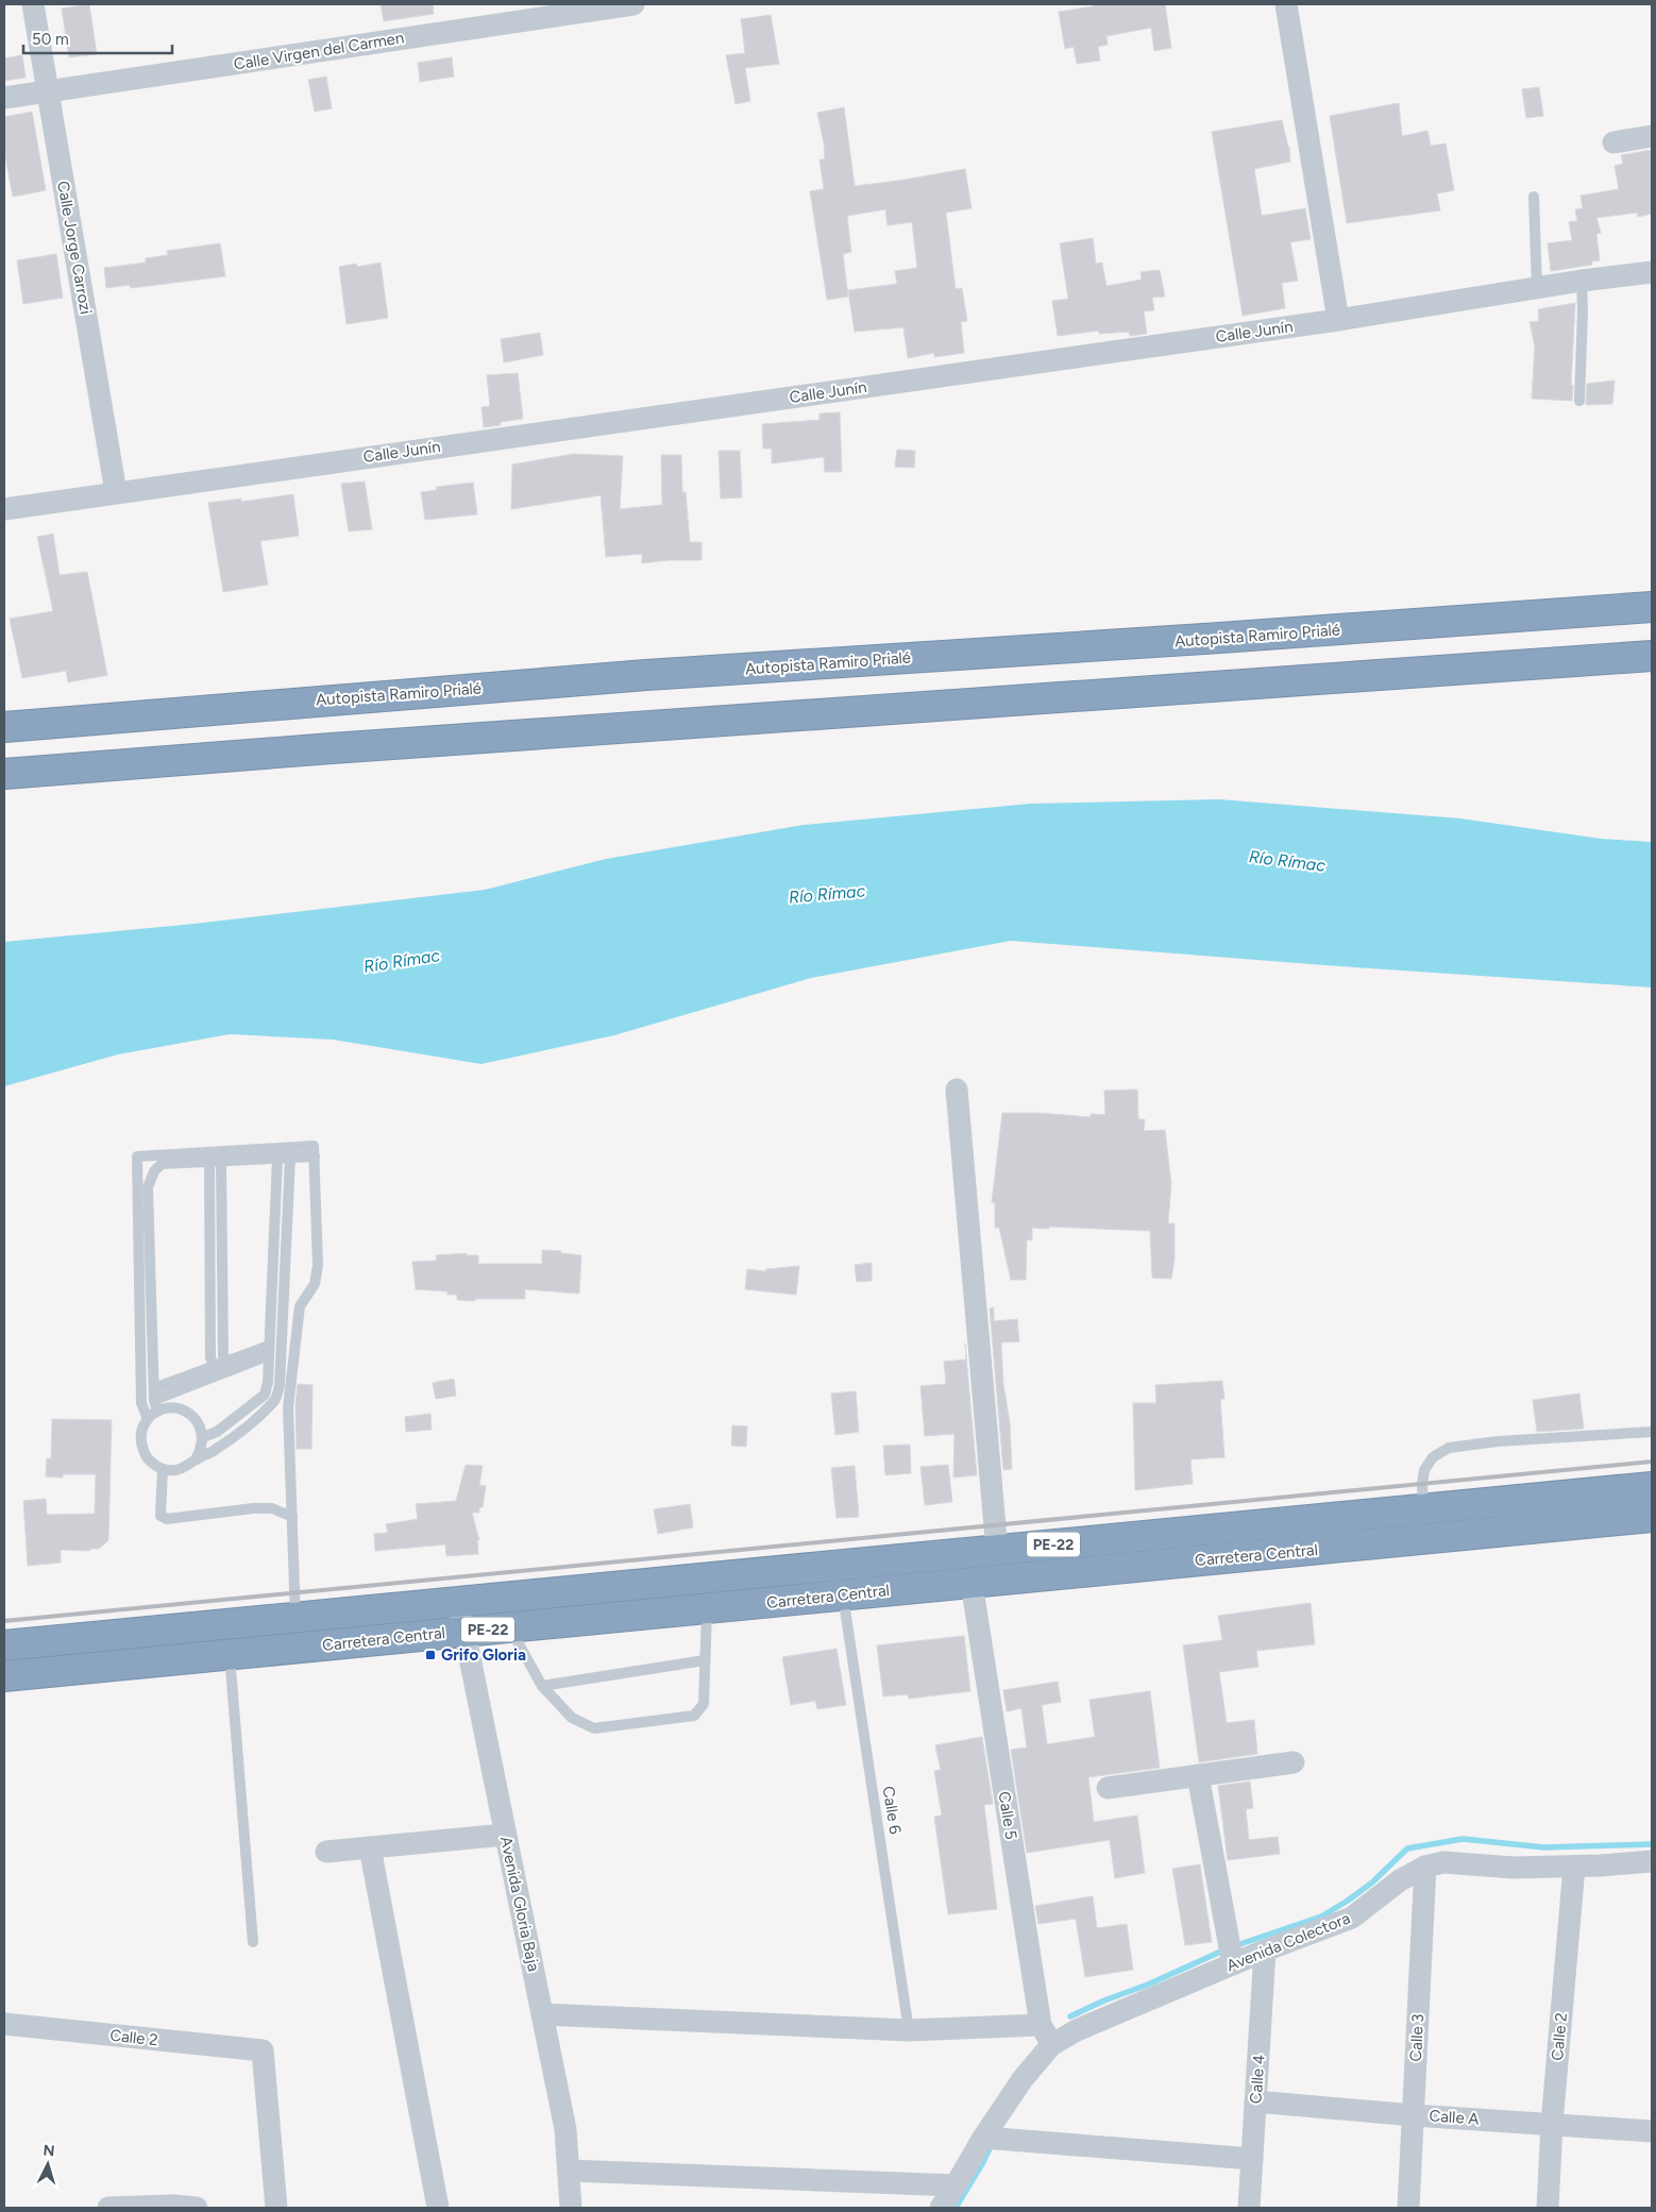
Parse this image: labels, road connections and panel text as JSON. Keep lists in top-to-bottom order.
{
  "streets": {
    "highway": ["Autopista Ramiro Prialé", "PE-22", "Carretera Central"],
    "street": [
      "Calle Virgen del Carmen",
      "Calle Jorge Carrozi",
      "Calle Junín",
      "Calle 5",
      "Avenida Gloria Baja",
      "Avenida Colectora",
      "Calle 2",
      "Calle 3",
      "Calle 4",
      "Calle A"
    ],
    "lane": ["Calle 6"]
  },
  "crossings": [
    ["Calle Virgen del Carmen", "Calle Jorge Carrozi"],
    ["Calle Jorge Carrozi", "Calle Junín"],
    ["Carretera Central", "Calle 6"],
    ["Carretera Central", "Calle 5"],
    ["Carretera Central", "Avenida Gloria Baja"],
    ["Calle 5", "Avenida Colectora"],
    ["Avenida Colectora", "Calle 2"],
    ["Avenida Colectora", "Calle 3"],
    ["Avenida Colectora", "Calle 4"],
    ["Calle 2", "Calle A"],
    ["Calle 3", "Calle A"],
    ["Calle 4", "Calle A"]
  ],
  "water": ["Río Rímac"],
  "places": {
    "transit": ["Grifo Gloria"]
  },
  "scale_bar": "50 m",
  "north": "top"
}
